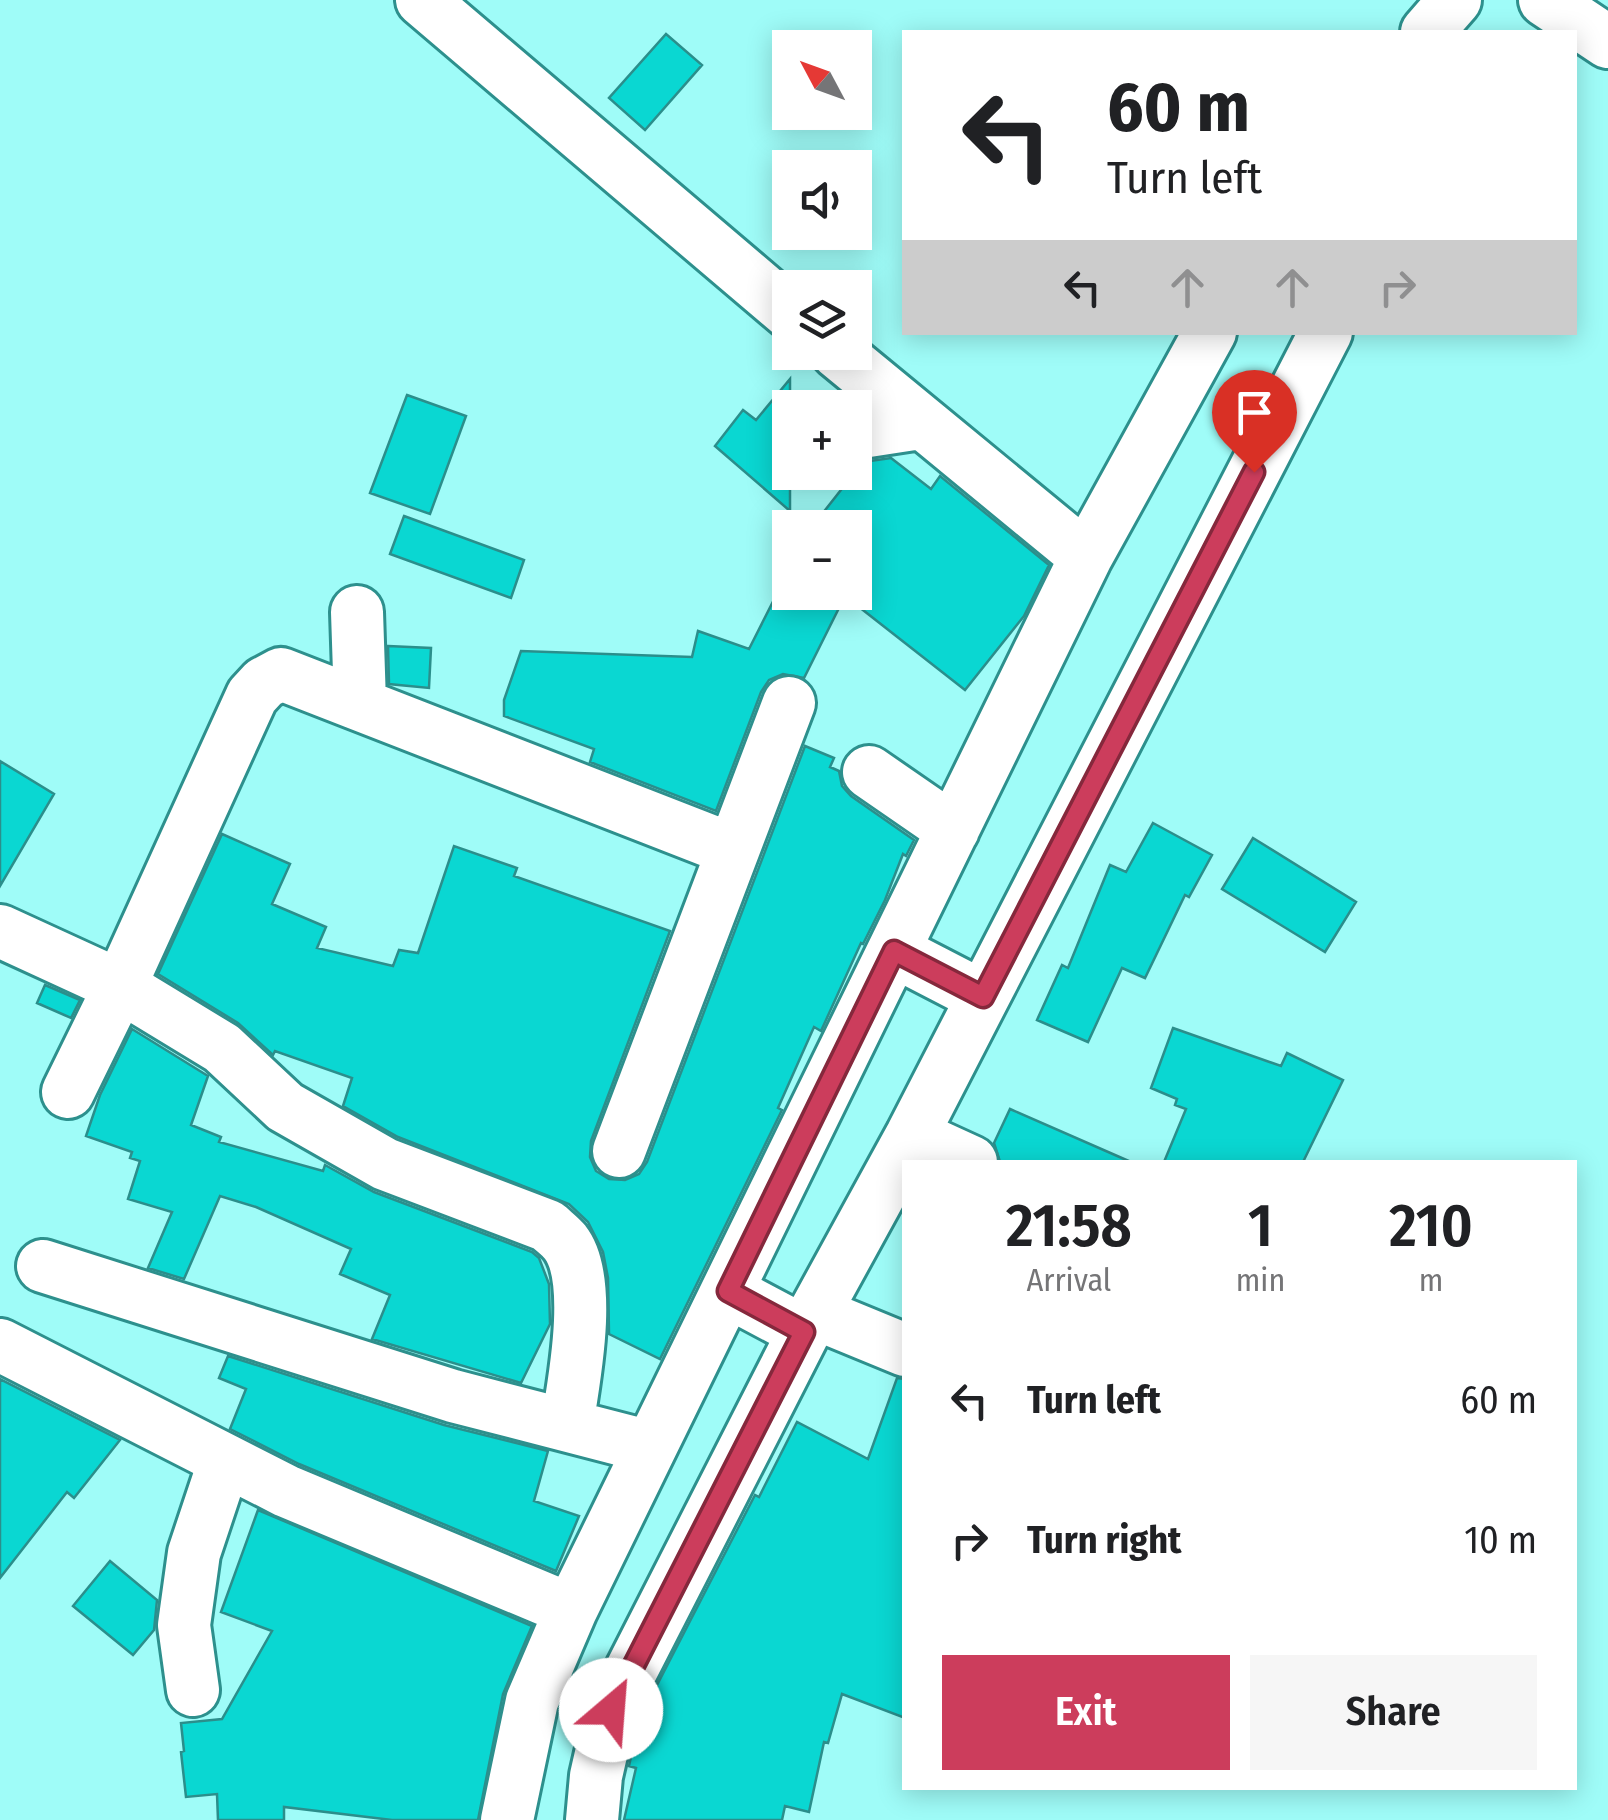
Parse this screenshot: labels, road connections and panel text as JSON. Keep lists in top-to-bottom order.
{
  "north": "top left",
  "page": {
    "map_buttons": ["+", "−"],
    "turn": ["60 m", "Turn left"],
    "eta": [
      "21:58",
      "Arrival",
      "1",
      "min",
      "210",
      "m"
    ],
    "list": [
      {
        "name": "Turn left",
        "value": "60 m"
      },
      {
        "name": "Turn right",
        "value": "10 m"
      }
    ],
    "buttons": ["Exit", "Share"]
  }
}
